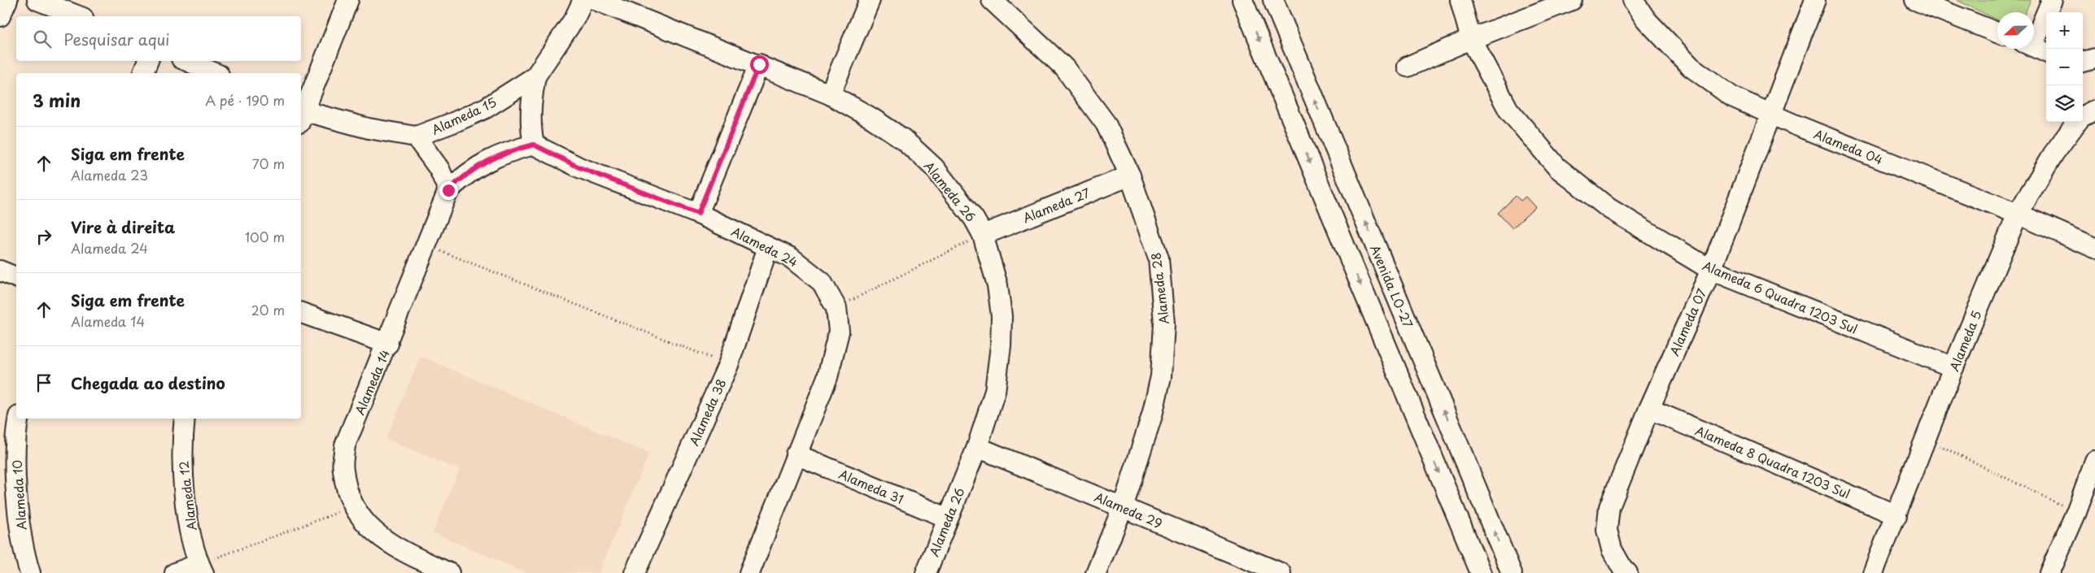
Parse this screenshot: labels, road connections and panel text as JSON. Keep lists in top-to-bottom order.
{
  "streets": {
    "street": [
      "Alameda 15",
      "Alameda 04",
      "Alameda 26",
      "Alameda 27",
      "Alameda 24",
      "Avenida LO-27",
      "Alameda 28",
      "Alameda 6 Quadra 1203 Sul",
      "Alameda 07",
      "Alameda 5",
      "Alameda 14",
      "Alameda 38",
      "Alameda 8 Quadra 1203 Sul",
      "Alameda 31",
      "Alameda 10",
      "Alameda 12",
      "Alameda 29"
    ]
  },
  "crossings": [
    ["Alameda 04", "Alameda 07"],
    ["Alameda 04", "Alameda 5"],
    ["Alameda 26", "Alameda 27"],
    ["Alameda 26", "Alameda 31"],
    ["Alameda 26", "Alameda 29"],
    ["Alameda 27", "Alameda 28"],
    ["Alameda 24", "Alameda 14"],
    ["Alameda 24", "Alameda 38"],
    ["Alameda 24", "Alameda 31"],
    ["Alameda 28", "Alameda 29"],
    ["Alameda 6 Quadra 1203 Sul", "Alameda 07"],
    ["Alameda 6 Quadra 1203 Sul", "Alameda 5"],
    ["Alameda 07", "Alameda 8 Quadra 1203 Sul"],
    ["Alameda 5", "Alameda 8 Quadra 1203 Sul"]
  ],
  "north": "left",
  "page": {
    "map_buttons": ["+", "−"],
    "search": "Pesquisar aqui",
    "heading": ["3 min", "A pé · 190 m"],
    "list": [
      ["Siga em frente", "Alameda 23", "70 m"],
      ["Vire à direita", "Alameda 24", "100 m"],
      ["Siga em frente", "Alameda 14", "20 m"],
      "Chegada ao destino"
    ]
  }
}
